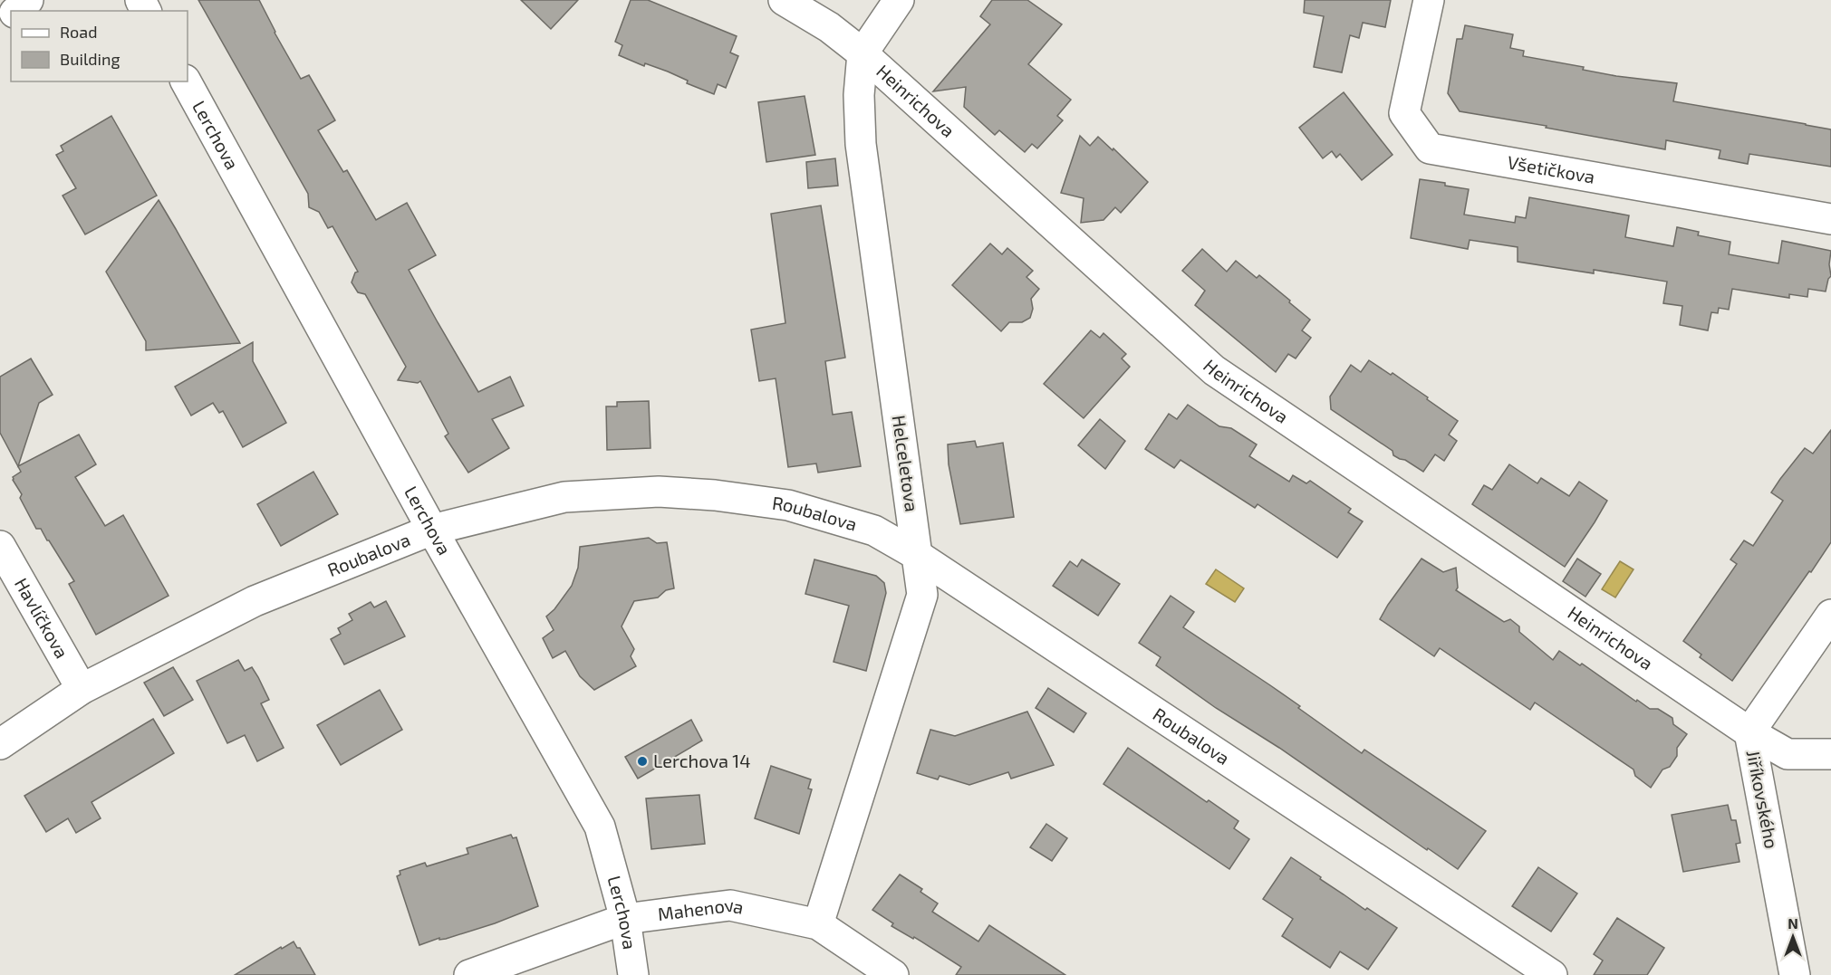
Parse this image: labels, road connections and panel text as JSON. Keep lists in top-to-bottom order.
{
  "streets": {
    "street": [
      "Heinrichova",
      "Lerchova",
      "Všetičkova",
      "Helceletova",
      "Roubalova",
      "Havlíčkova",
      "Jiříkovského",
      "Mahenova"
    ]
  },
  "crossings": [
    ["Heinrichova", "Helceletova"],
    ["Heinrichova", "Jiříkovského"],
    ["Lerchova", "Roubalova"],
    ["Lerchova", "Mahenova"],
    ["Helceletova", "Roubalova"],
    ["Helceletova", "Mahenova"],
    ["Roubalova", "Havlíčkova"]
  ],
  "places": ["Lerchova 14"],
  "legend": ["Road", "Building"],
  "north": "top"
}
